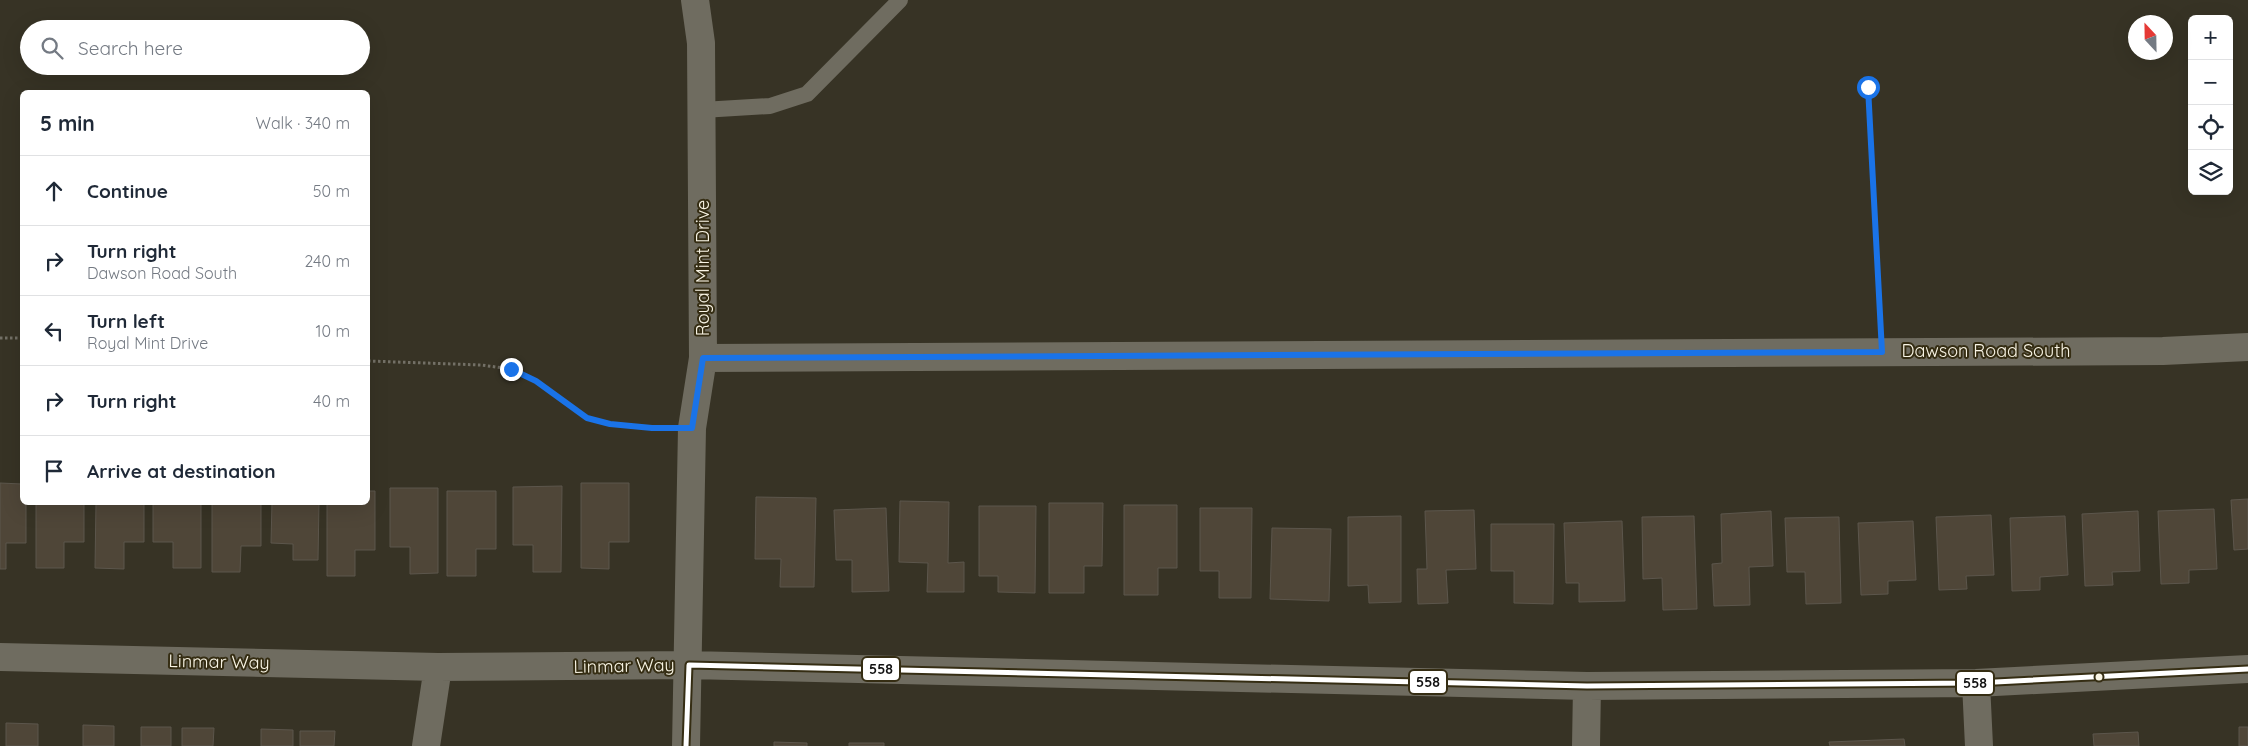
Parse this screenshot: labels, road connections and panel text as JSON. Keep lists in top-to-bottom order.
{
  "streets": {
    "street": ["Royal Mint Drive", "Dawson Road South", "Linmar Way"]
  },
  "crossings": [
    ["Royal Mint Drive", "Dawson Road South"],
    ["Royal Mint Drive", "Linmar Way"]
  ],
  "lines": ["transit line 558"],
  "north": "top",
  "page": {
    "map_buttons": ["+", "−"],
    "search": "Search here",
    "heading": ["5 min", "Walk · 340 m"],
    "list": [
      ["Continue", "50 m"],
      ["Turn right", "Dawson Road South", "240 m"],
      ["Turn left", "Royal Mint Drive", "10 m"],
      ["Turn right", "40 m"],
      "Arrive at destination"
    ]
  }
}
